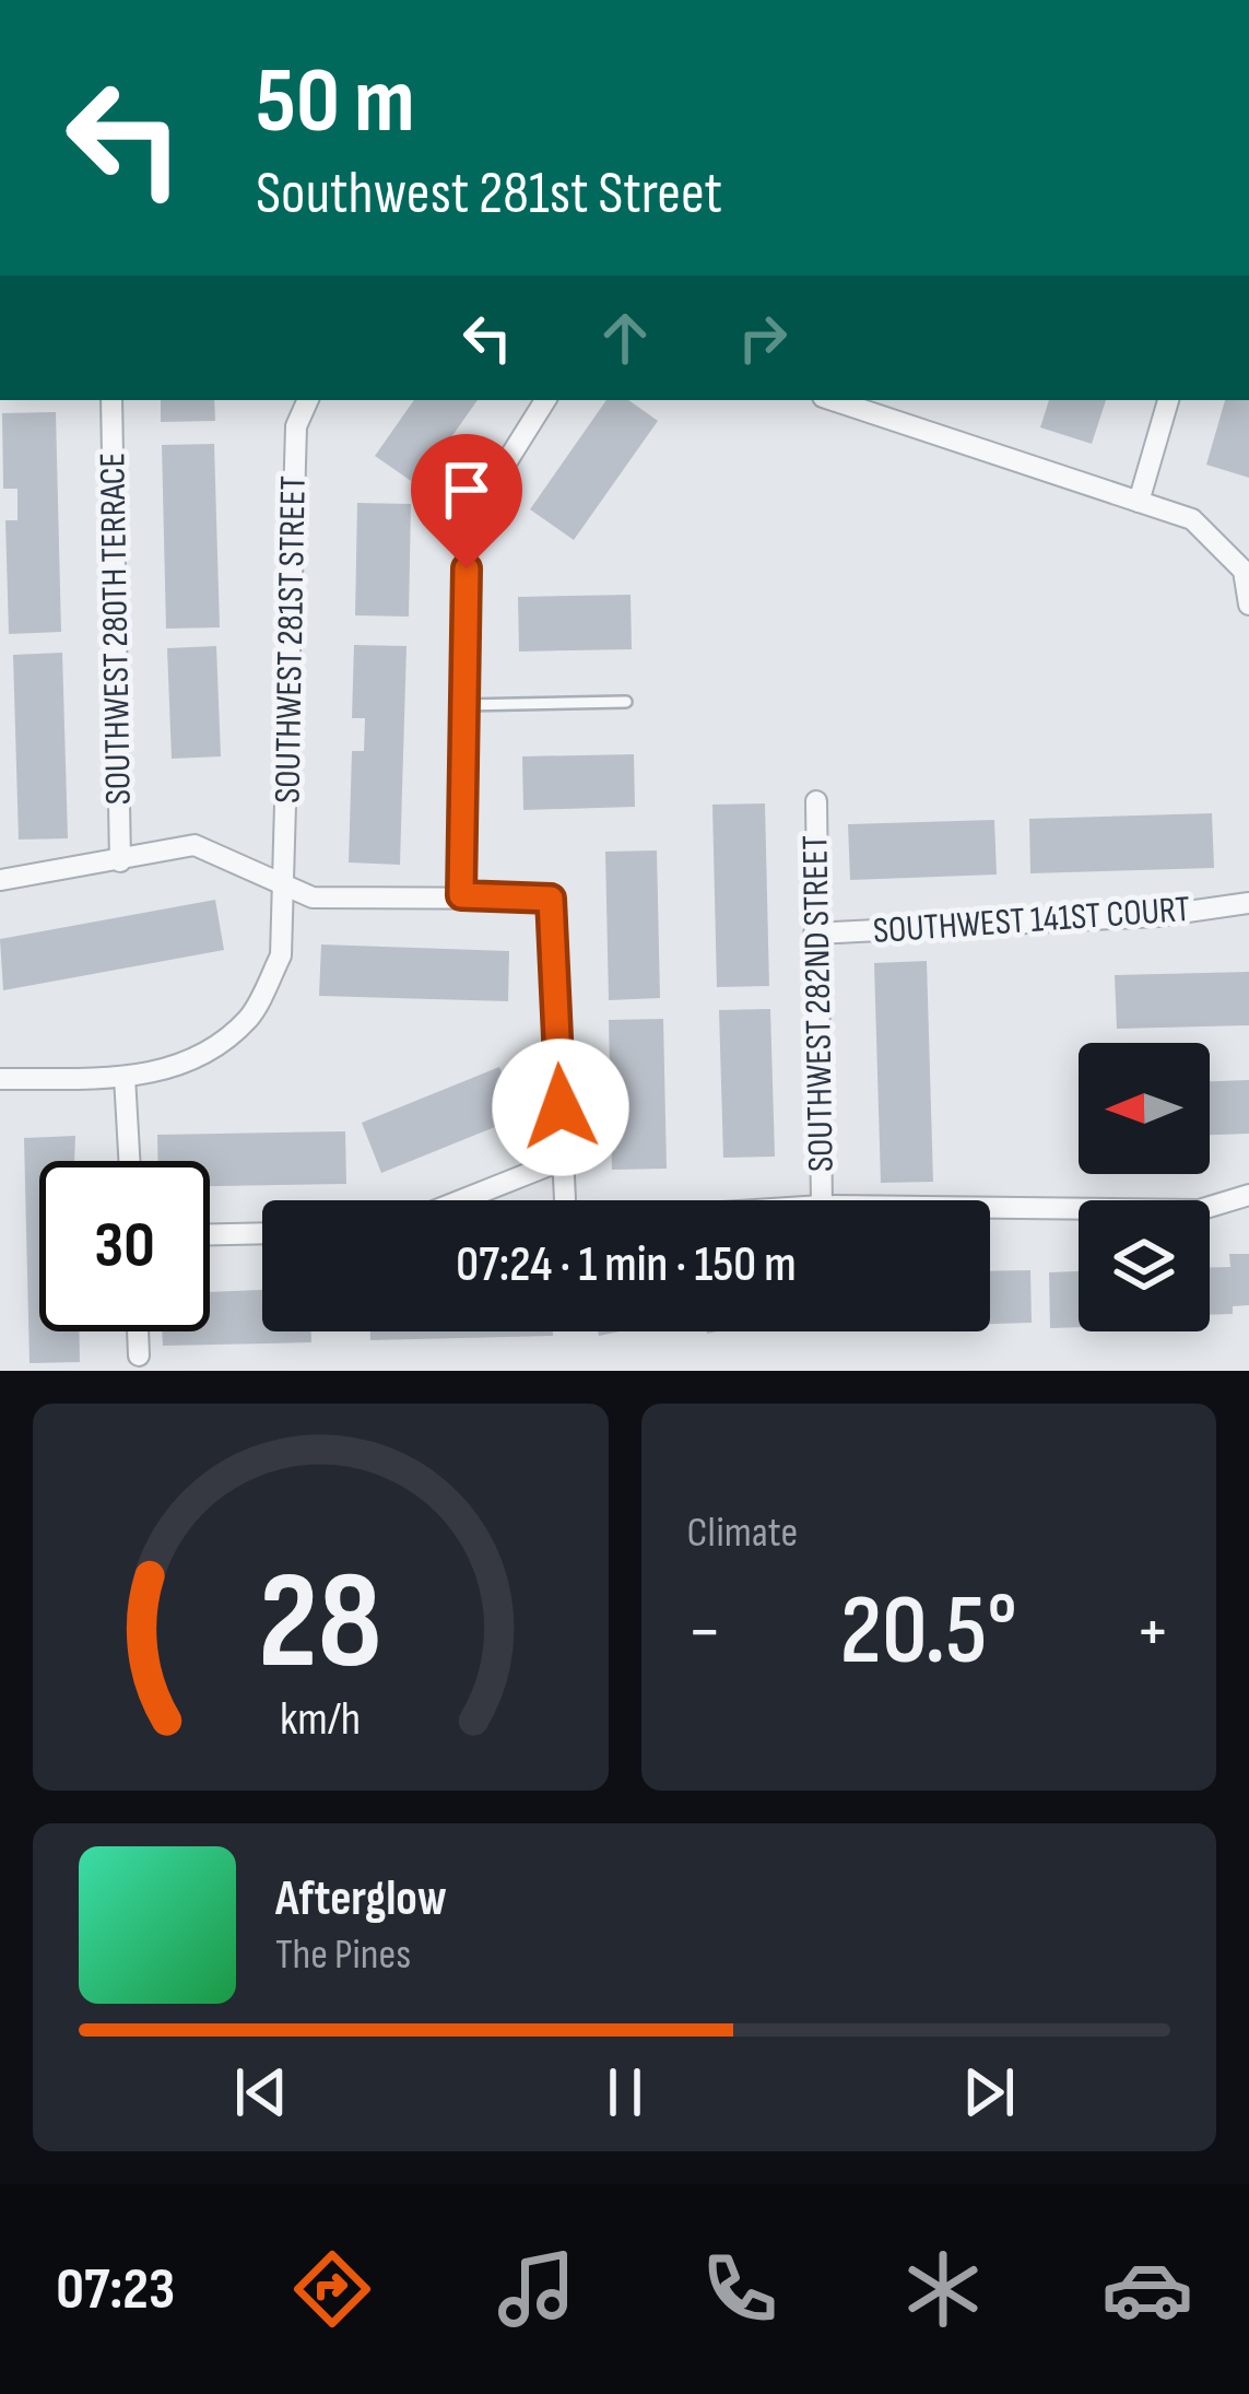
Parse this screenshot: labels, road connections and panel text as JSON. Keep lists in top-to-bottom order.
{
  "streets": {
    "street": [
      "SOUTHWEST 280TH TERRACE",
      "SOUTHWEST 281ST STREET",
      "SOUTHWEST 141ST COURT",
      "SOUTHWEST 282ND STREET"
    ]
  },
  "crossings": [
    ["SOUTHWEST 141ST COURT", "SOUTHWEST 282ND STREET"]
  ],
  "north": "left",
  "page": {
    "turn": ["50 m", "Southwest 281st Street"],
    "limit": "30",
    "trip": "07:24 · 1 min · 150 m",
    "tile": "Climate",
    "heat": ["−", "20.5°", "+"],
    "song": ["Afterglow", "The Pines"],
    "tabs": "07:23",
    "gauge": ["28", "km/h"]
  }
}
